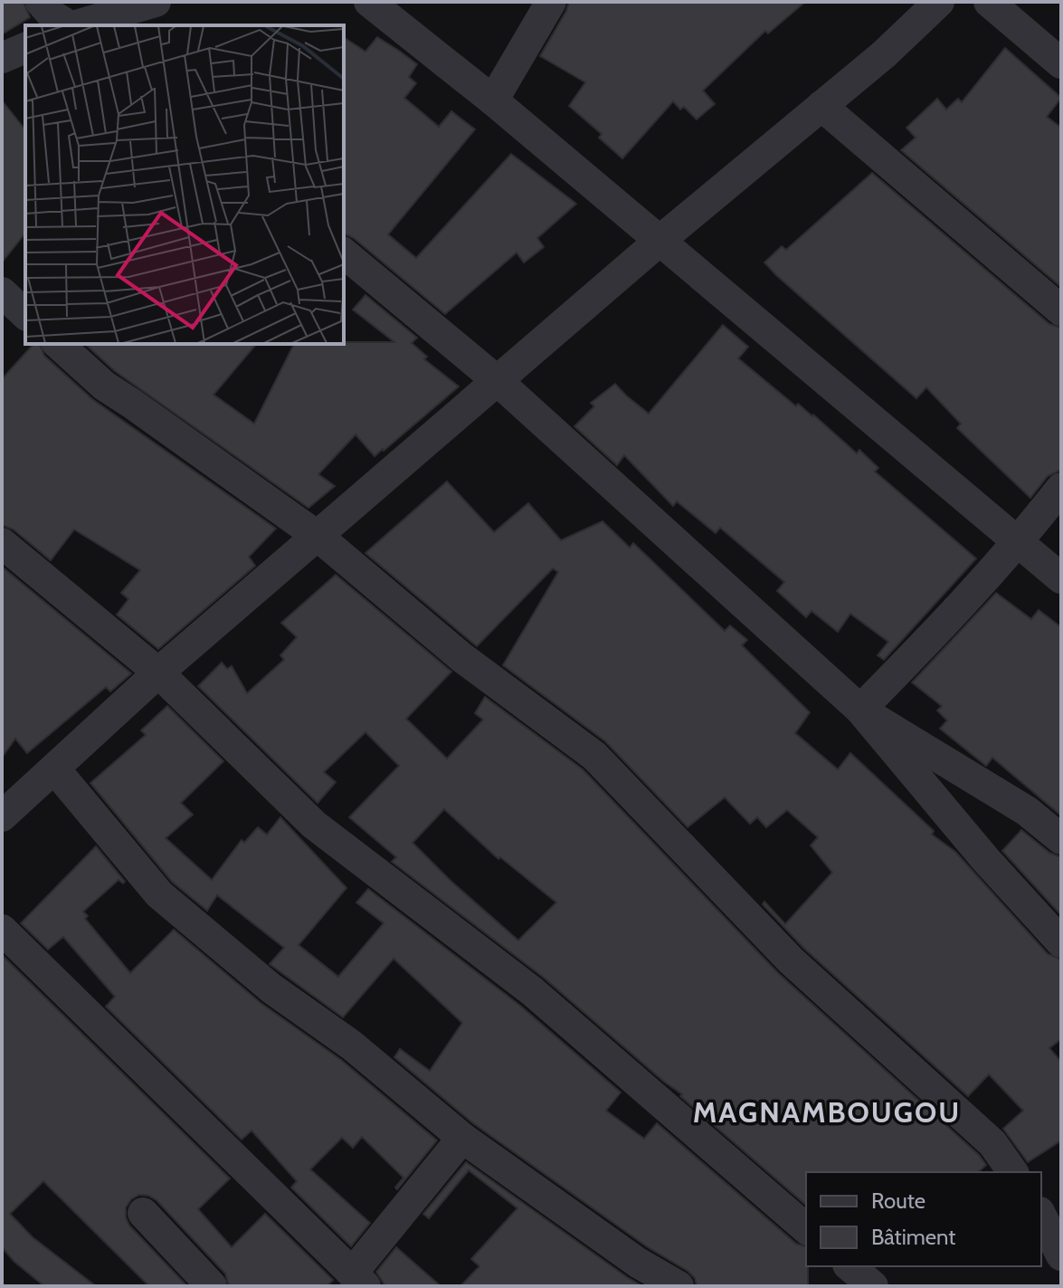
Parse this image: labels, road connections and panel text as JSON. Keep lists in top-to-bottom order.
{
  "districts": ["MAGNAMBOUGOU"],
  "legend": ["Route", "Bâtiment"]
}
